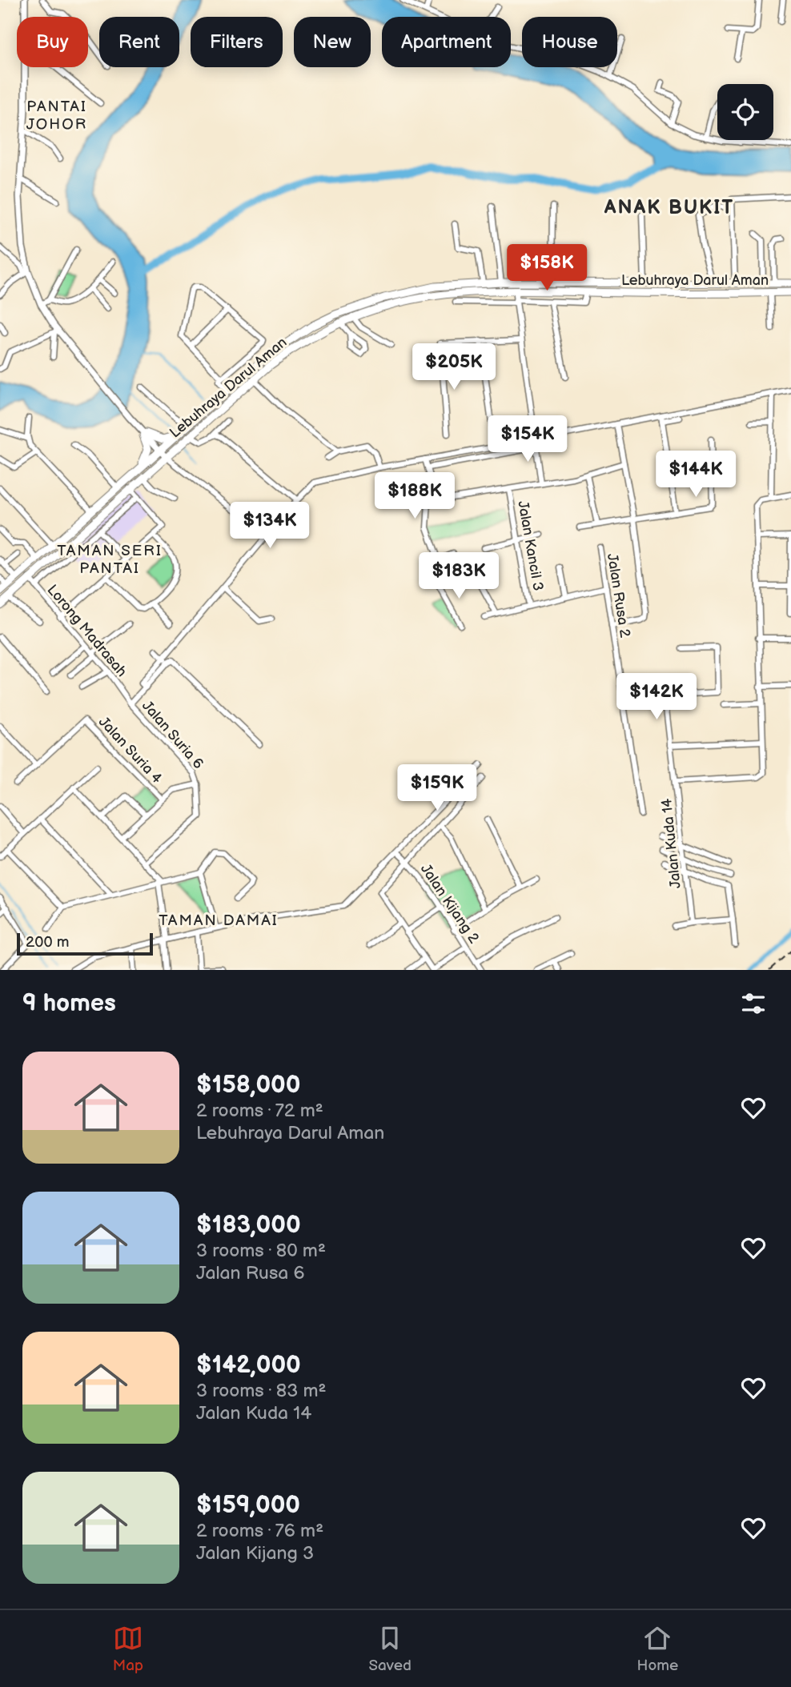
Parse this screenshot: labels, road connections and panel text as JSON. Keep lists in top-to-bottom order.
{
  "streets": {
    "highway": ["Lebuhraya Darul Aman"],
    "street": [
      "Jalan Kancil 3",
      "Jalan Rusa 2",
      "Lorong Madrasah",
      "Jalan Suria 6",
      "Jalan Suria 4",
      "Jalan Kuda 14",
      "Jalan Kijang 2"
    ]
  },
  "crossings": [
    ["Lebuhraya Darul Aman", "Lorong Madrasah"],
    ["Lorong Madrasah", "Jalan Suria 6"]
  ],
  "districts": [
    "PANTAI JOHOR",
    "ANAK BUKIT",
    "TAMAN SERI PANTAI",
    "TAMAN DAMAI"
  ],
  "scale_bar": "200 m",
  "page": {
    "chip": [
      "Buy",
      "Rent",
      "Filters",
      "New",
      "Apartment",
      "House"
    ],
    "price": [
      "$158K",
      "$205K",
      "$154K",
      "$144K",
      "$188K",
      "$134K",
      "$183K",
      "$142K",
      "$159K"
    ],
    "scale": "200 m",
    "heading": "9 homes",
    "list": [
      {
        "name": "$158,000",
        "note": "2 rooms · 72 m² · Lebuhraya Darul Aman"
      },
      {
        "name": "$183,000",
        "note": "3 rooms · 80 m² · Jalan Rusa 6"
      },
      {
        "name": "$142,000",
        "note": "3 rooms · 83 m² · Jalan Kuda 14"
      },
      {
        "name": "$159,000",
        "note": "2 rooms · 76 m² · Jalan Kijang 3"
      }
    ],
    "tabs": ["Map", "Saved", "Home"]
  }
}
